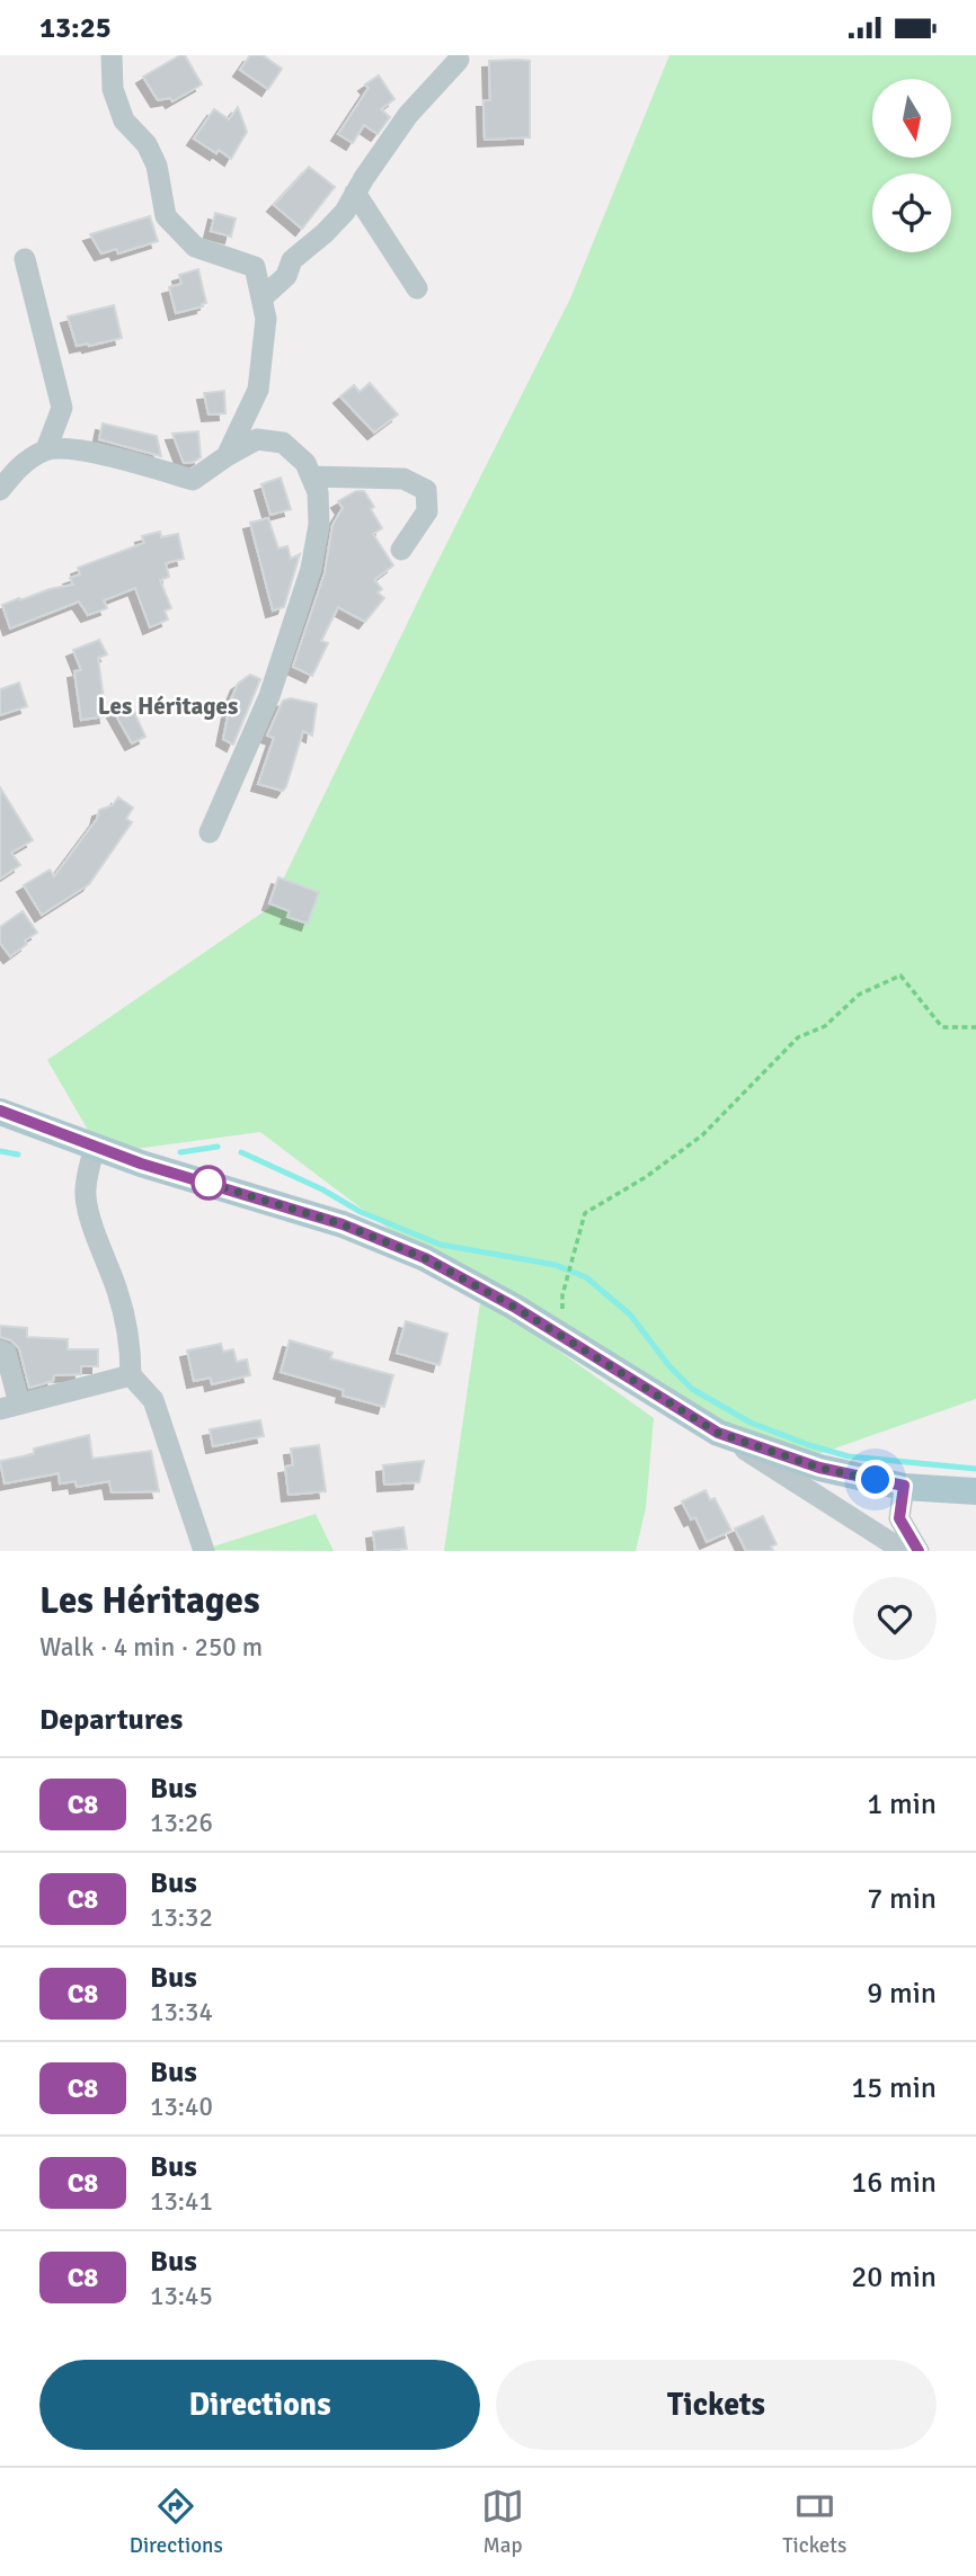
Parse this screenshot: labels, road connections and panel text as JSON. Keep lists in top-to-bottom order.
{
  "districts": ["Les Héritages"],
  "lines": ["bus line C8"],
  "north": "bottom",
  "page": {
    "status": "13:25",
    "heading": [
      ["Les Héritages", "Walk · 4 min · 250 m"],
      "Departures"
    ],
    "list": [
      {
        "mark": "C8",
        "name": "Bus",
        "note": "13:26",
        "value": "1 min"
      },
      {
        "mark": "C8",
        "name": "Bus",
        "note": "13:32",
        "value": "7 min"
      },
      {
        "mark": "C8",
        "name": "Bus",
        "note": "13:34",
        "value": "9 min"
      },
      {
        "mark": "C8",
        "name": "Bus",
        "note": "13:40",
        "value": "15 min"
      },
      {
        "mark": "C8",
        "name": "Bus",
        "note": "13:41",
        "value": "16 min"
      },
      {
        "mark": "C8",
        "name": "Bus",
        "note": "13:45",
        "value": "20 min"
      }
    ],
    "buttons": ["Directions", "Tickets"],
    "tabs": ["Directions", "Map", "Tickets"]
  }
}
